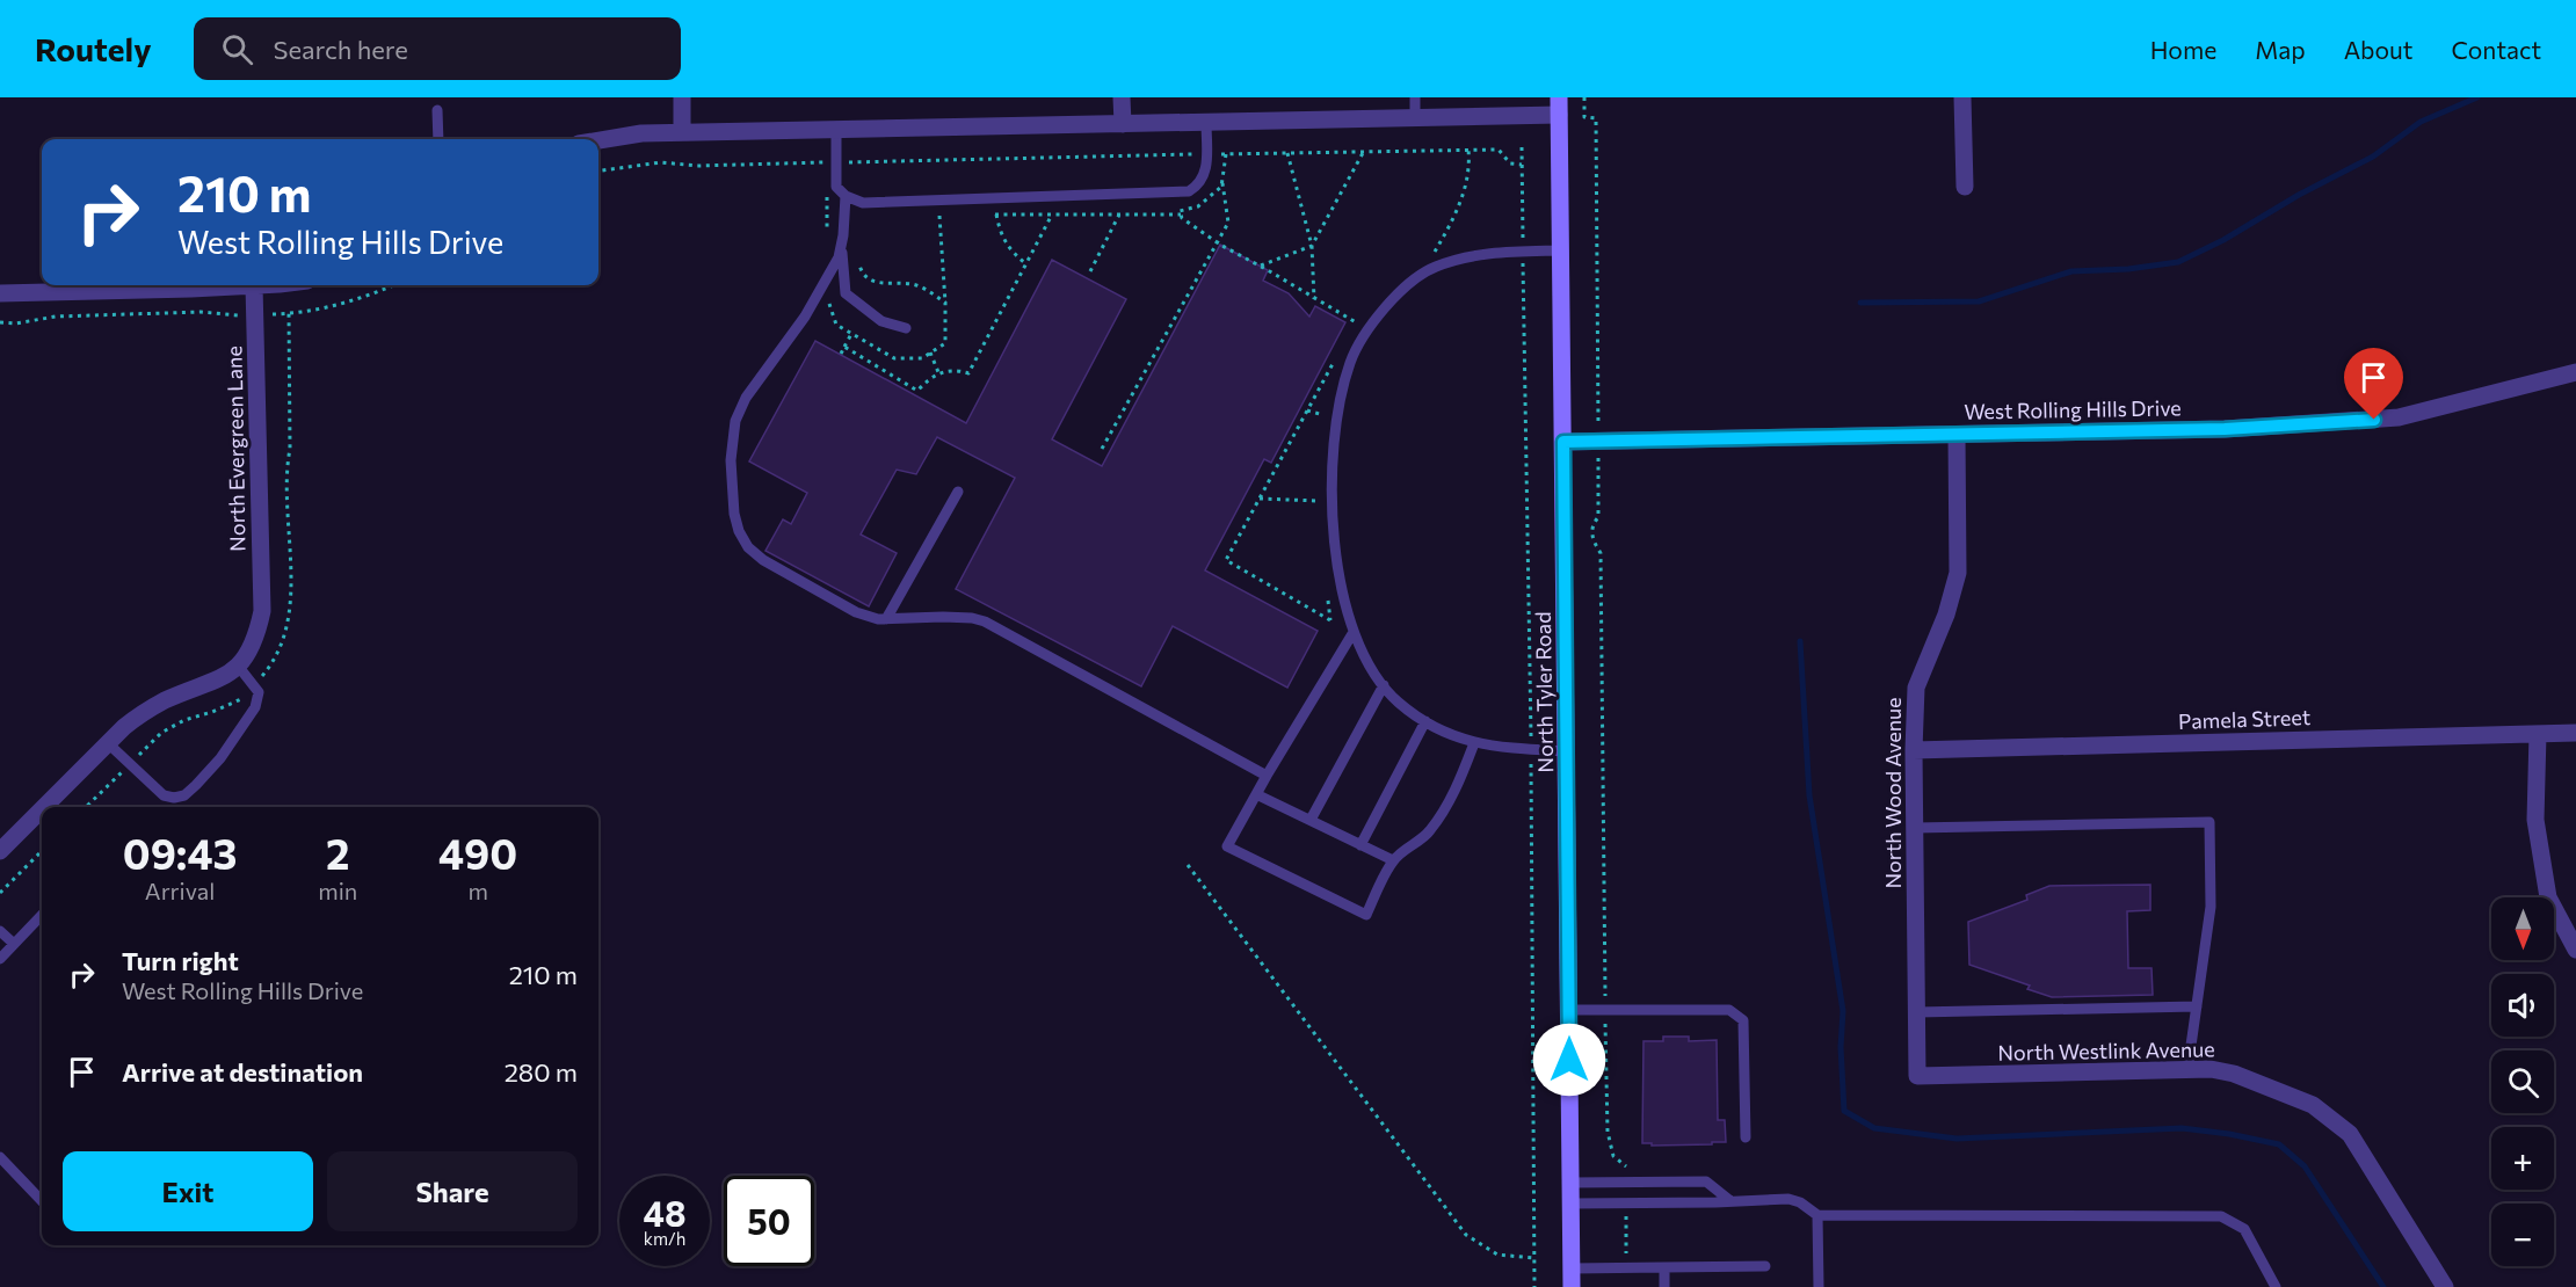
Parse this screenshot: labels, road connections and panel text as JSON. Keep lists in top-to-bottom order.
{
  "streets": {
    "main road": ["North Tyler Road"],
    "street": [
      "West Rolling Hills Drive",
      "North Evergreen Lane",
      "Pamela Street",
      "North Wood Avenue",
      "North Westlink Avenue"
    ]
  },
  "crossings": [
    ["West Rolling Hills Drive", "North Tyler Road"],
    ["West Rolling Hills Drive", "North Wood Avenue"],
    ["Pamela Street", "North Wood Avenue"],
    ["North Wood Avenue", "North Westlink Avenue"]
  ],
  "north": "bottom",
  "page": {
    "header": "Routely",
    "search": "Search here",
    "nav": [
      "Home",
      "Map",
      "About",
      "Contact"
    ],
    "turn": ["210 m", "West Rolling Hills Drive"],
    "eta": [
      "09:43",
      "Arrival",
      "2",
      "min",
      "490",
      "m"
    ],
    "map_buttons": ["+", "−"],
    "list": [
      {
        "name": "Turn right",
        "note": "West Rolling Hills Drive",
        "value": "210 m"
      },
      {
        "name": "Arrive at destination",
        "value": "280 m"
      }
    ],
    "buttons": ["Exit", "Share"],
    "speed": "48 km/h",
    "limit": "50"
  }
}
